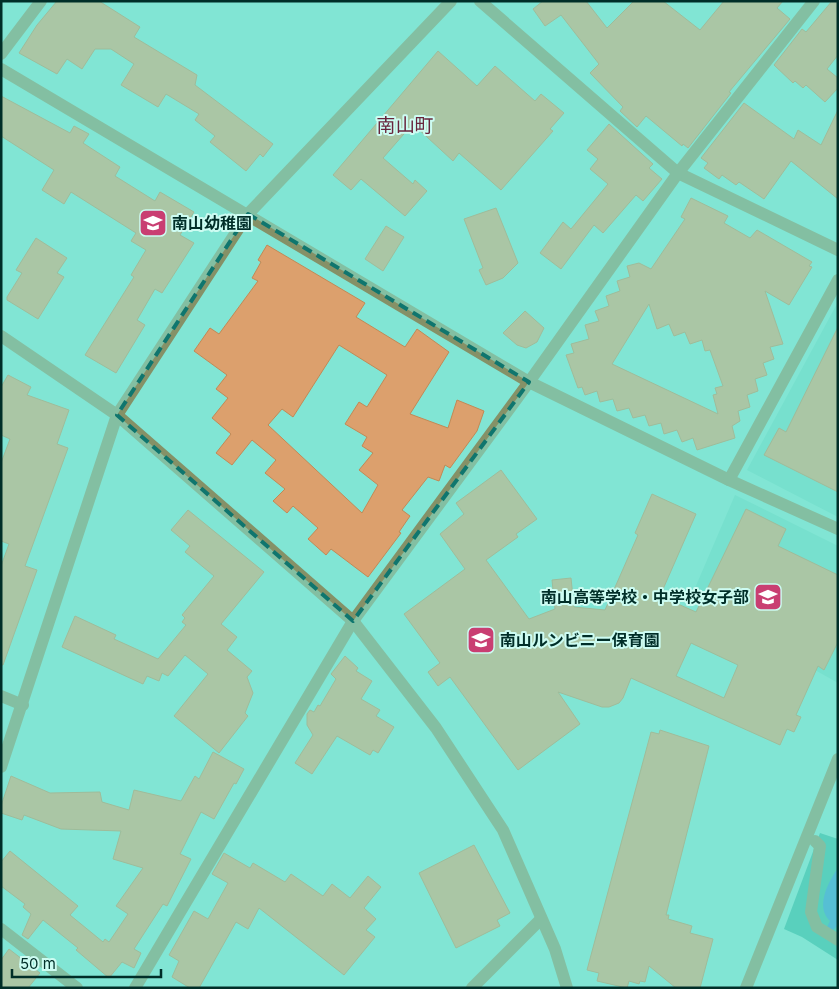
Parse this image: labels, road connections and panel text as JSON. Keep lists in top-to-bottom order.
{
  "districts": ["南山町"],
  "places": {
    "school or university": ["南山幼稚園", "南山高等学校・中学校女子部", "南山ルンビニー保育園"]
  },
  "scale_bar": "50 m"
}
